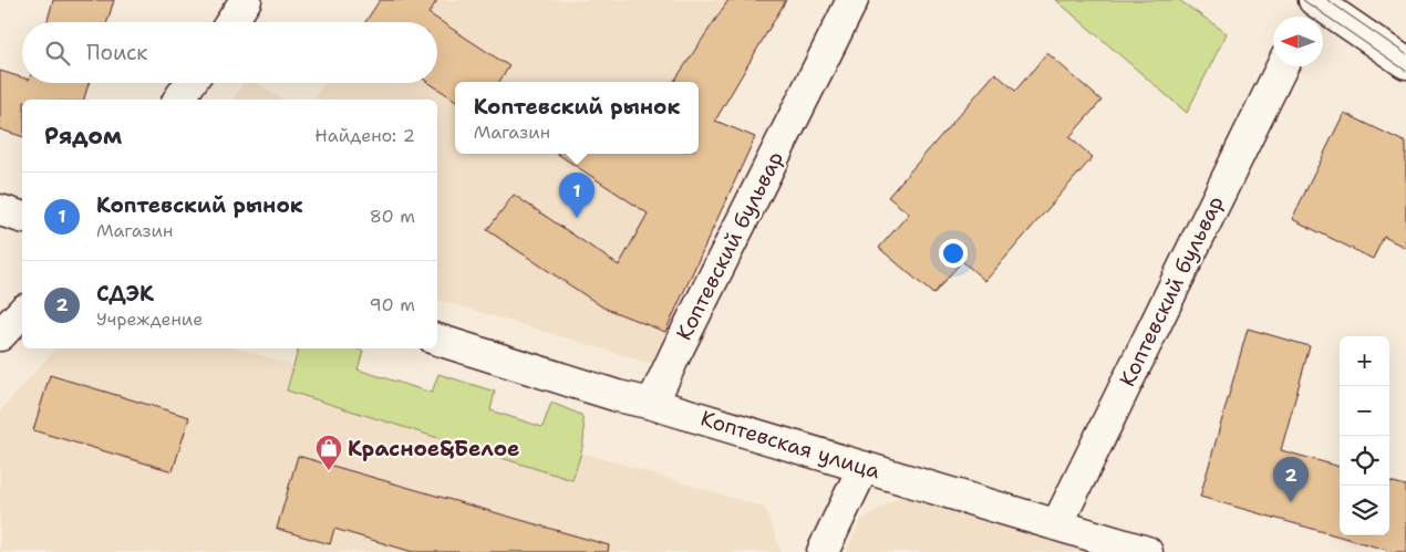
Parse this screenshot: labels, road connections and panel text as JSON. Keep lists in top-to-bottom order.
{
  "streets": {
    "street": ["Коптевский бульвар", "Коптевская улица"]
  },
  "crossings": [
    ["Коптевский бульвар", "Коптевская улица"]
  ],
  "places": {
    "shop": ["Красное&Белое"]
  },
  "north": "left",
  "page": {
    "search": "Поиск",
    "popup": ["Коптевский рынок", "Магазин"],
    "heading": ["Рядом", "Найдено: 2"],
    "list": [
      {
        "mark": "1",
        "name": "Коптевский рынок",
        "note": "Магазин",
        "value": "80 m"
      },
      {
        "mark": "2",
        "name": "СДЭК",
        "note": "Учреждение",
        "value": "90 m"
      }
    ],
    "pins": ["1", "2"],
    "map_buttons": ["+", "−"]
  }
}
